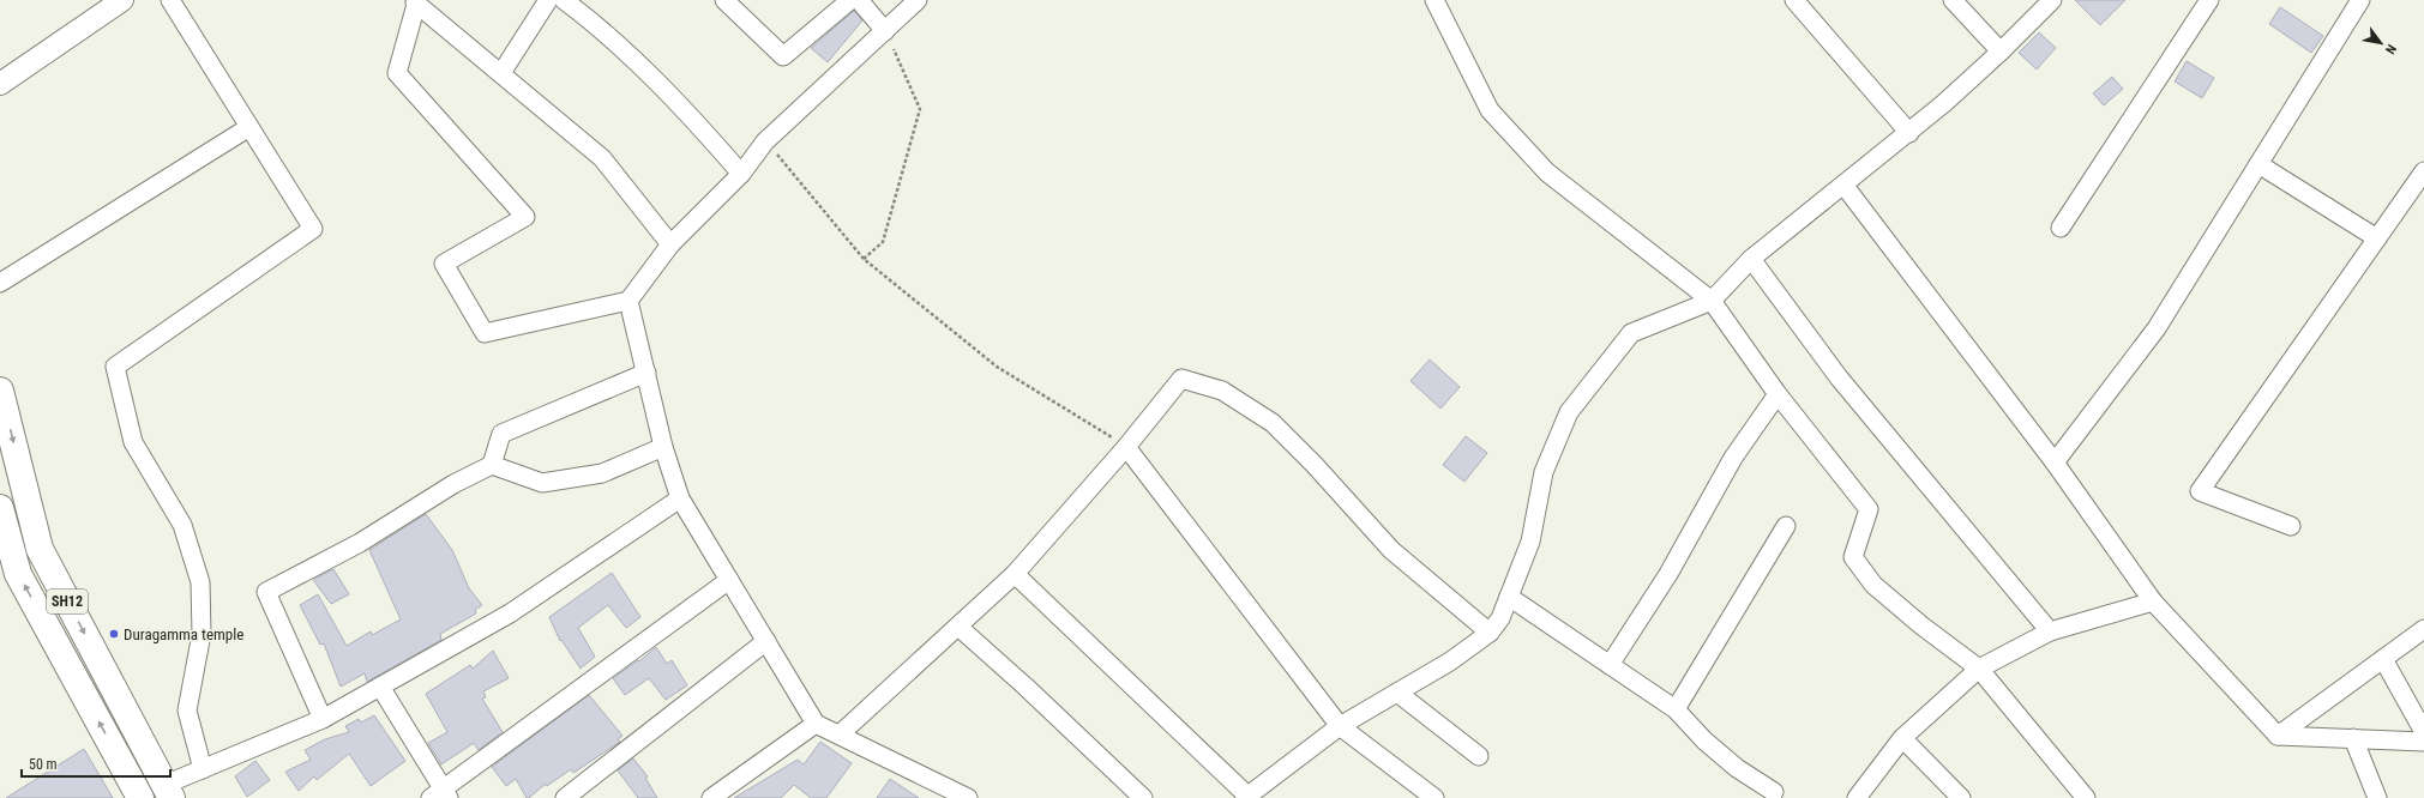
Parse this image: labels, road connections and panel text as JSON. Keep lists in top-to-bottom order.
{
  "streets": {
    "main road": ["SH12"]
  },
  "places": ["Duragamma temple"],
  "scale_bar": "50 m",
  "north": "bottom right"
}
